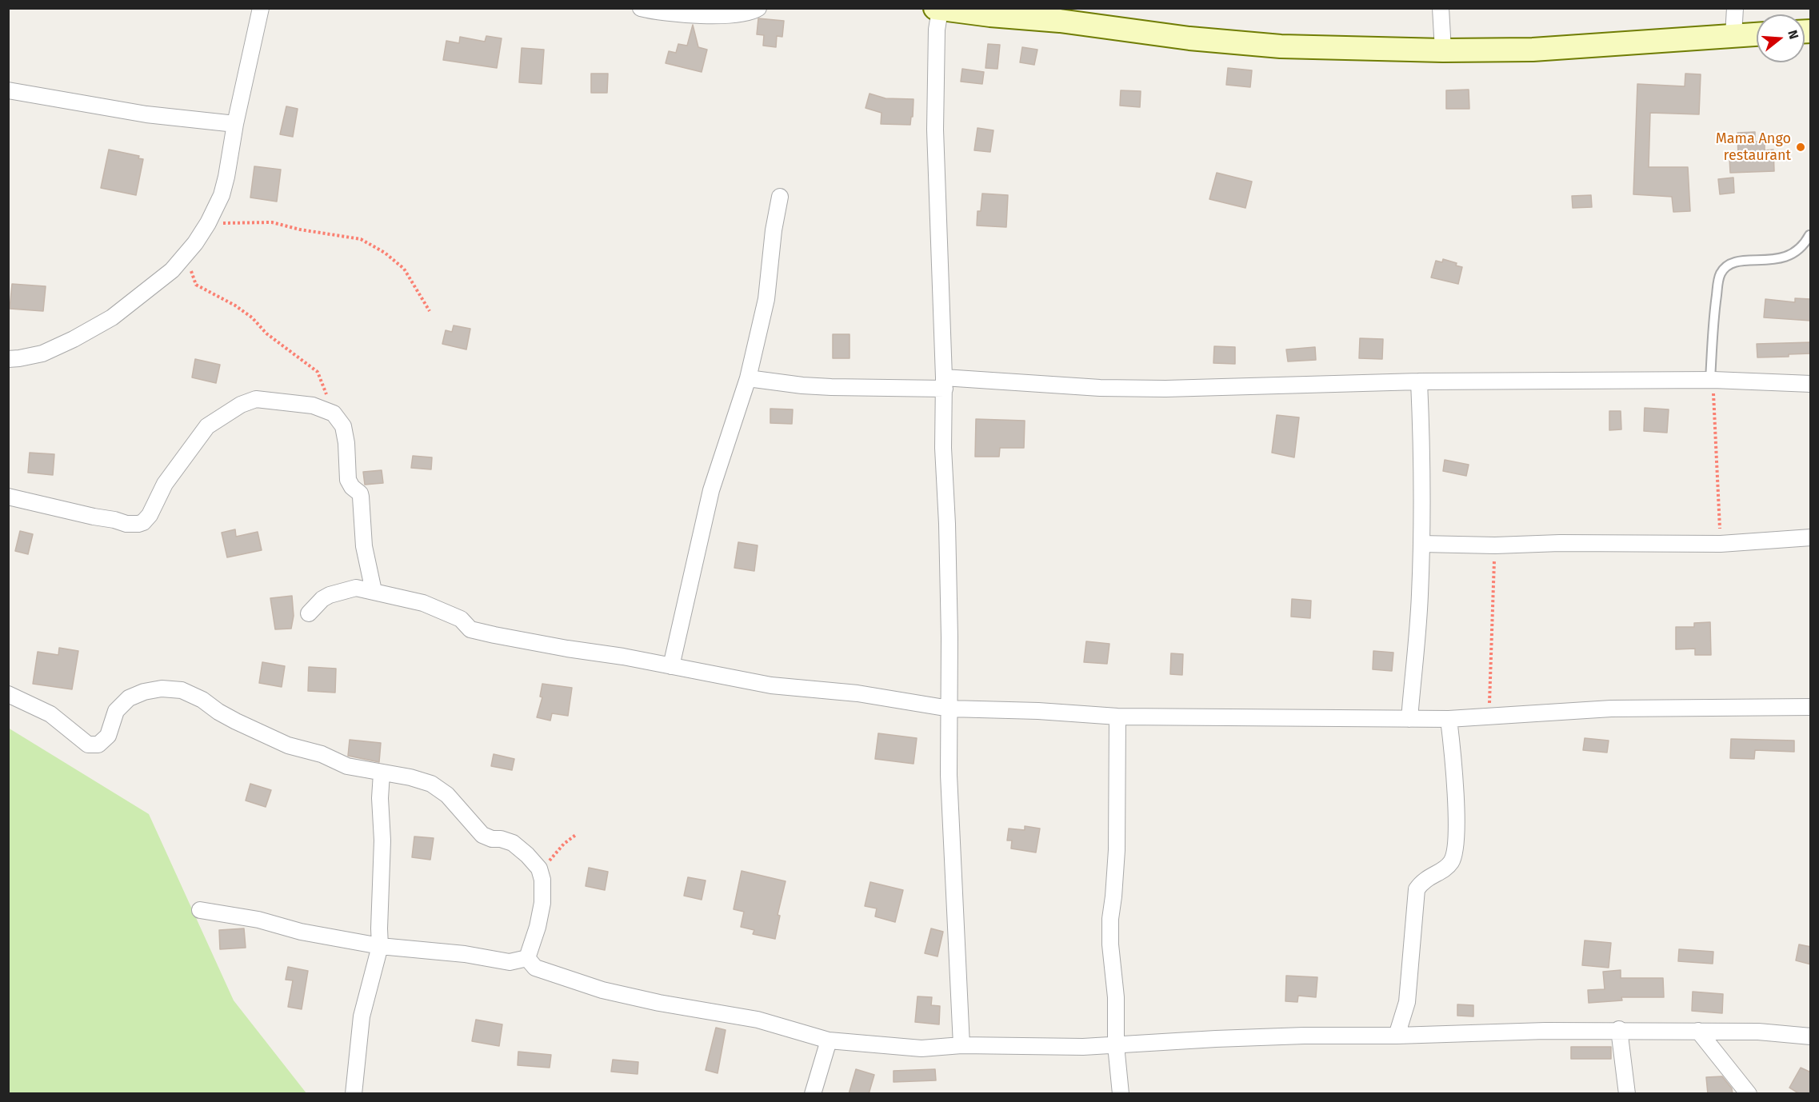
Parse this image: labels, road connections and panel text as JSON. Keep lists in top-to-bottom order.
{
  "places": ["Mama Ango restaurant"],
  "north": "right"
}
